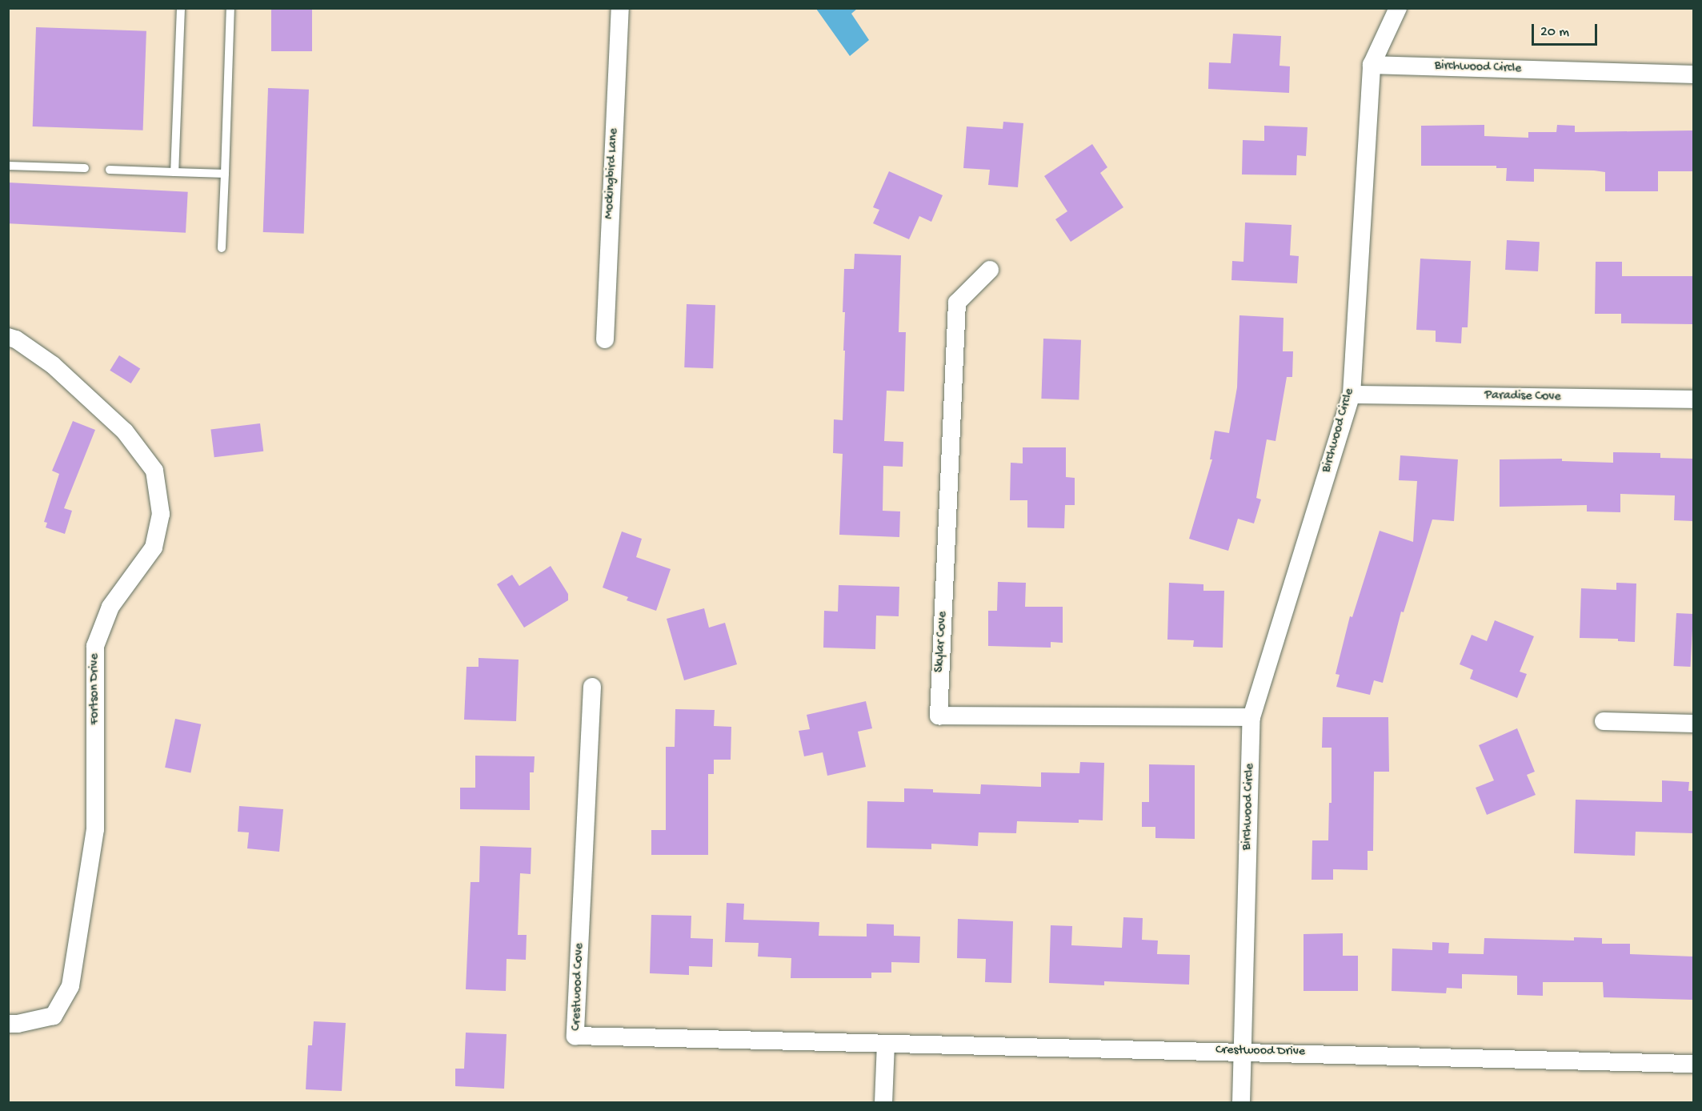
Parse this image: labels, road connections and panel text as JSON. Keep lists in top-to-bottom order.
{
  "streets": {
    "street": [
      "Birchwood Circle",
      "Mockingbird Lane",
      "Paradise Cove",
      "Skylar Cove",
      "Fortson Drive",
      "Crestwood Cove",
      "Crestwood Drive"
    ]
  },
  "crossings": [
    ["Birchwood Circle", "Paradise Cove"],
    ["Birchwood Circle", "Skylar Cove"],
    ["Birchwood Circle", "Crestwood Drive"],
    ["Crestwood Cove", "Crestwood Drive"]
  ],
  "scale_bar": "20 m"
}
